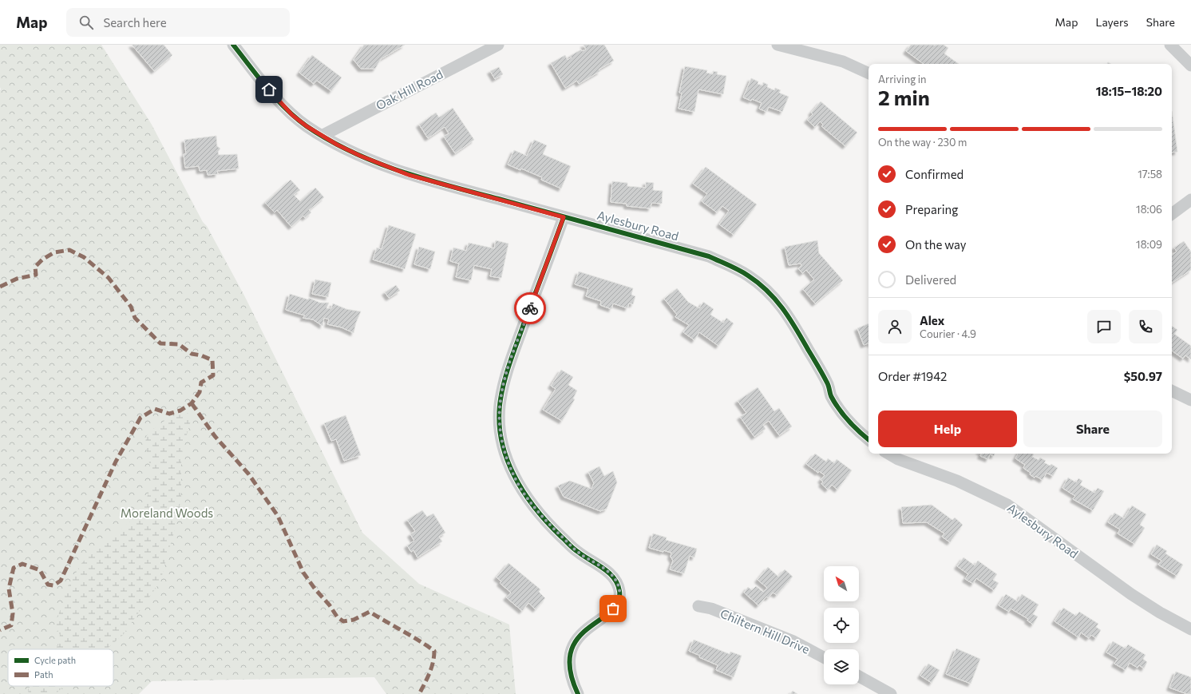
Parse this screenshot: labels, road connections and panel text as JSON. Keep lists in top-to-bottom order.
{
  "streets": {
    "street": ["Oak Hill Road", "Aylesbury Road", "Chiltern Hill Drive"]
  },
  "crossings": [
    ["Oak Hill Road", "Aylesbury Road"]
  ],
  "parks": ["Moreland Woods"],
  "legend": ["Cycle path", "Path"],
  "north": "top left",
  "page": {
    "header": "Map",
    "search": "Search here",
    "nav": ["Map", "Layers", "Share"],
    "heading": ["2 min", "Arriving in", "18:15–18:20"],
    "panel": [
      "Alex",
      "Courier · 4.9",
      "Order #1942",
      "$50.97"
    ],
    "bar": "On the way · 230 m",
    "list": [
      ["Confirmed", "17:58"],
      ["Preparing", "18:06"],
      ["On the way", "18:09"],
      "Delivered"
    ],
    "buttons": ["Help", "Share"]
  }
}
